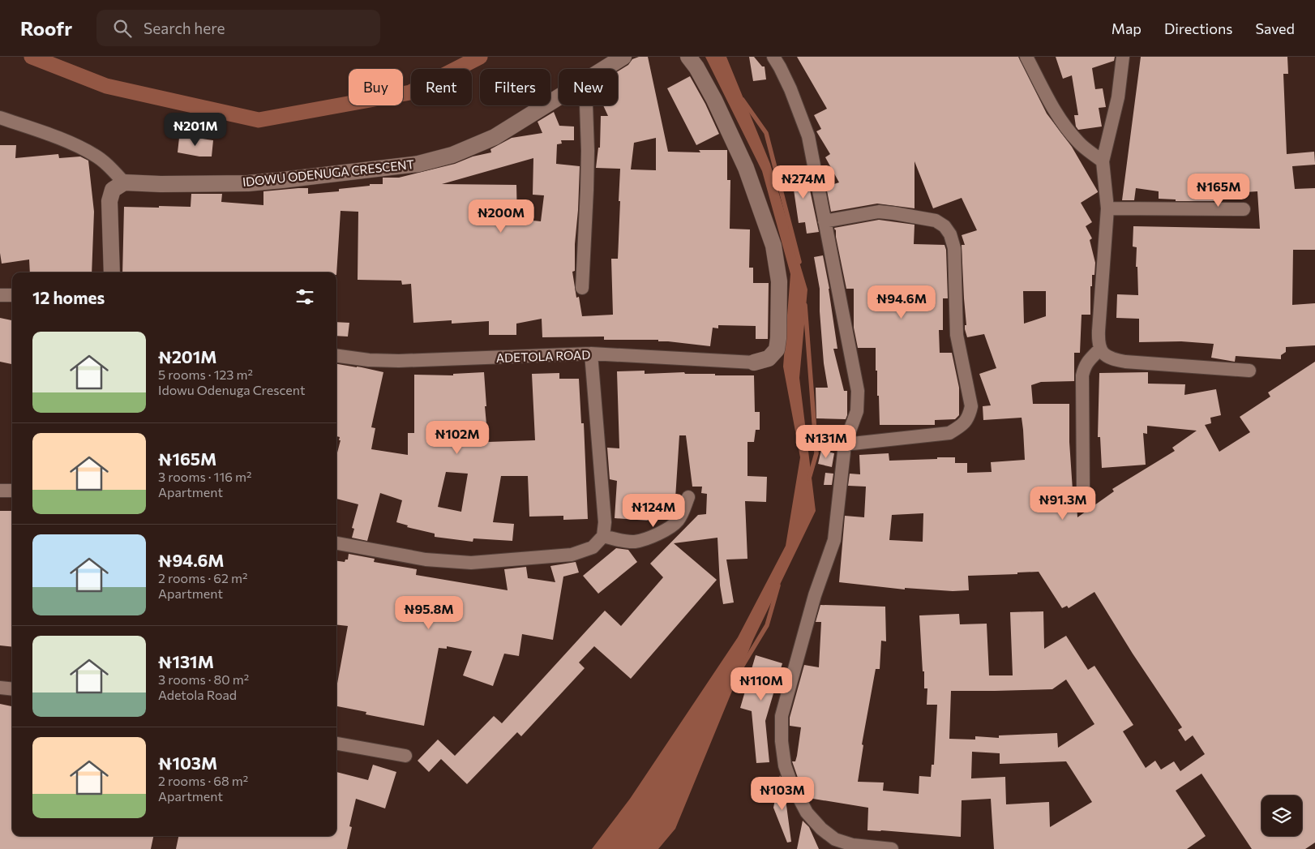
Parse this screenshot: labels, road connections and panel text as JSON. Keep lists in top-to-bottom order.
{
  "streets": {
    "street": ["IDOWU ODENUGA CRESCENT", "ADETOLA ROAD"]
  },
  "page": {
    "header": "Roofr",
    "search": "Search here",
    "nav": ["Map", "Directions", "Saved"],
    "chip": [
      "Buy",
      "Rent",
      "Filters",
      "New"
    ],
    "price": [
      "₦201M",
      "₦274M",
      "₦165M",
      "₦200M",
      "₦94.6M",
      "₦102M",
      "₦131M",
      "₦91.3M",
      "₦124M",
      "₦95.8M",
      "₦110M",
      "₦103M"
    ],
    "heading": "12 homes",
    "list": [
      {
        "name": "₦201M",
        "note": "5 rooms · 123 m² · Idowu Odenuga Crescent"
      },
      {
        "name": "₦165M",
        "note": "3 rooms · 116 m² · Apartment"
      },
      {
        "name": "₦94.6M",
        "note": "2 rooms · 62 m² · Apartment"
      },
      {
        "name": "₦131M",
        "note": "3 rooms · 80 m² · Adetola Road"
      },
      {
        "name": "₦103M",
        "note": "2 rooms · 68 m² · Apartment"
      }
    ]
  }
}
